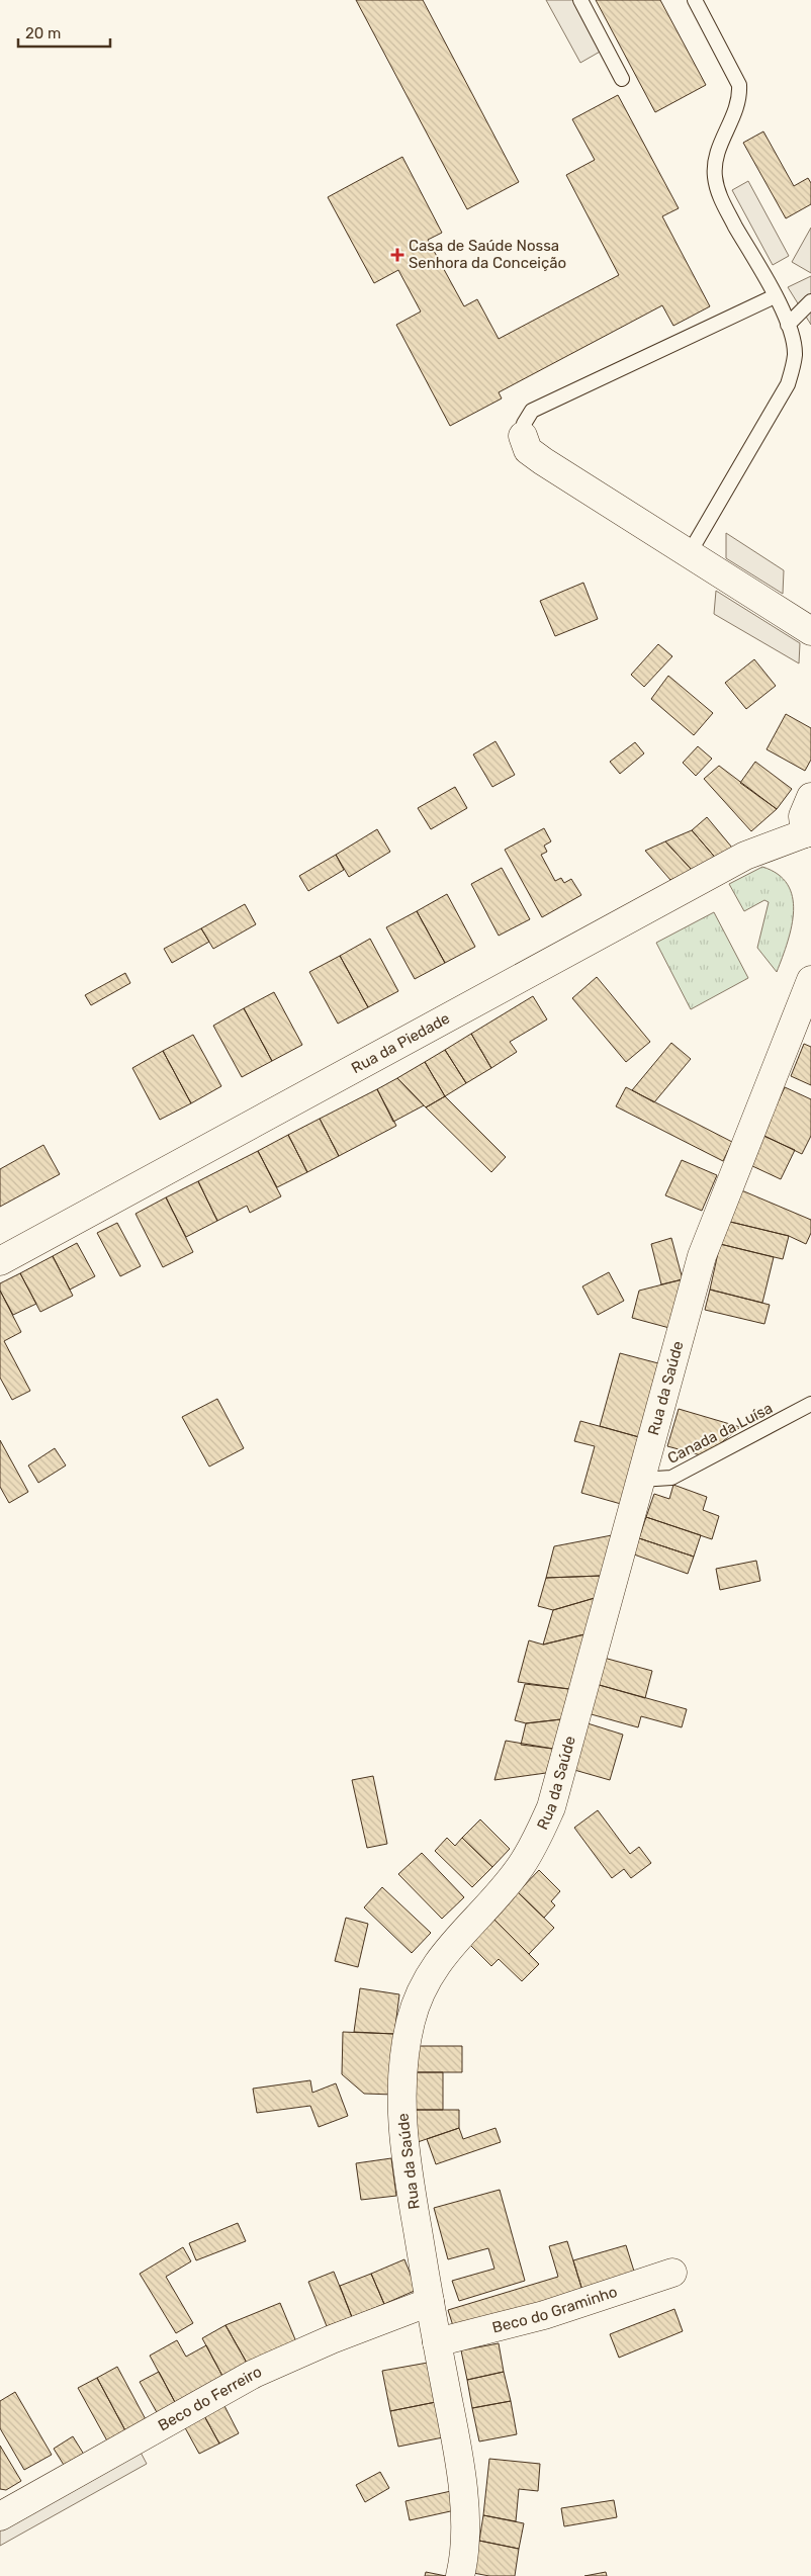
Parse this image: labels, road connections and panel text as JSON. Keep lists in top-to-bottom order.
{
  "streets": {
    "street": [
      "Rua da Piedade",
      "Rua da Saúde",
      "Beco do Graminho",
      "Beco do Ferreiro"
    ],
    "lane": ["Canada da Luísa"]
  },
  "crossings": [
    ["Rua da Saúde", "Canada da Luísa"],
    ["Rua da Saúde", "Beco do Graminho"],
    ["Rua da Saúde", "Beco do Ferreiro"]
  ],
  "places": {
    "health": ["Casa de Saúde Nossa Senhora da Conceição"]
  },
  "scale_bar": "20 m"
}
